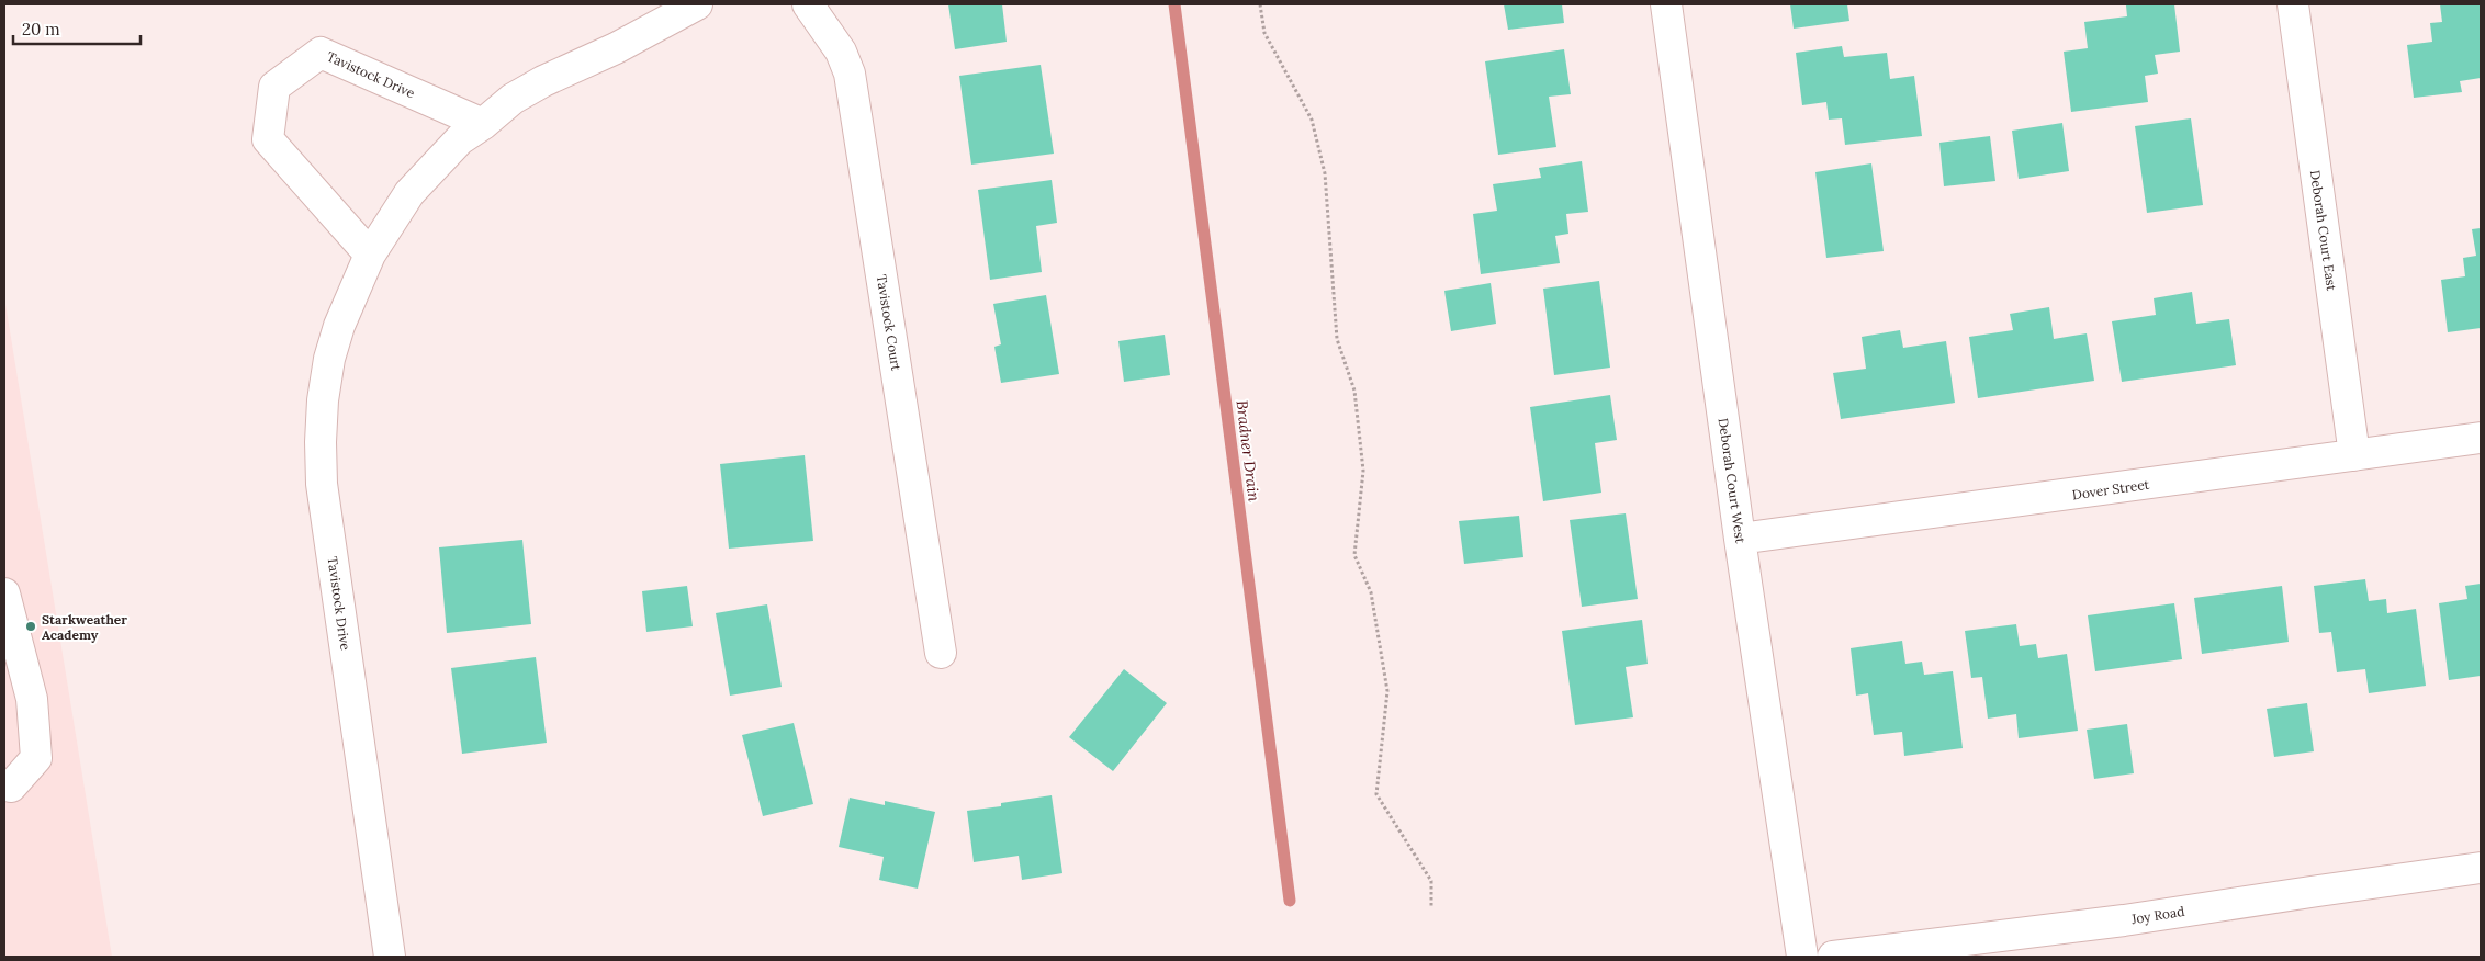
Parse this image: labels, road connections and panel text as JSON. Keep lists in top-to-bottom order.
{
  "streets": {
    "street": [
      "Tavistock Drive",
      "Deborah Court East",
      "Tavistock Court",
      "Deborah Court West",
      "Dover Street",
      "Joy Road"
    ]
  },
  "crossings": [
    ["Deborah Court East", "Dover Street"],
    ["Deborah Court West", "Dover Street"]
  ],
  "water": ["Bradner Drain"],
  "places": ["Starkweather Academy"],
  "scale_bar": "20 m"
}
